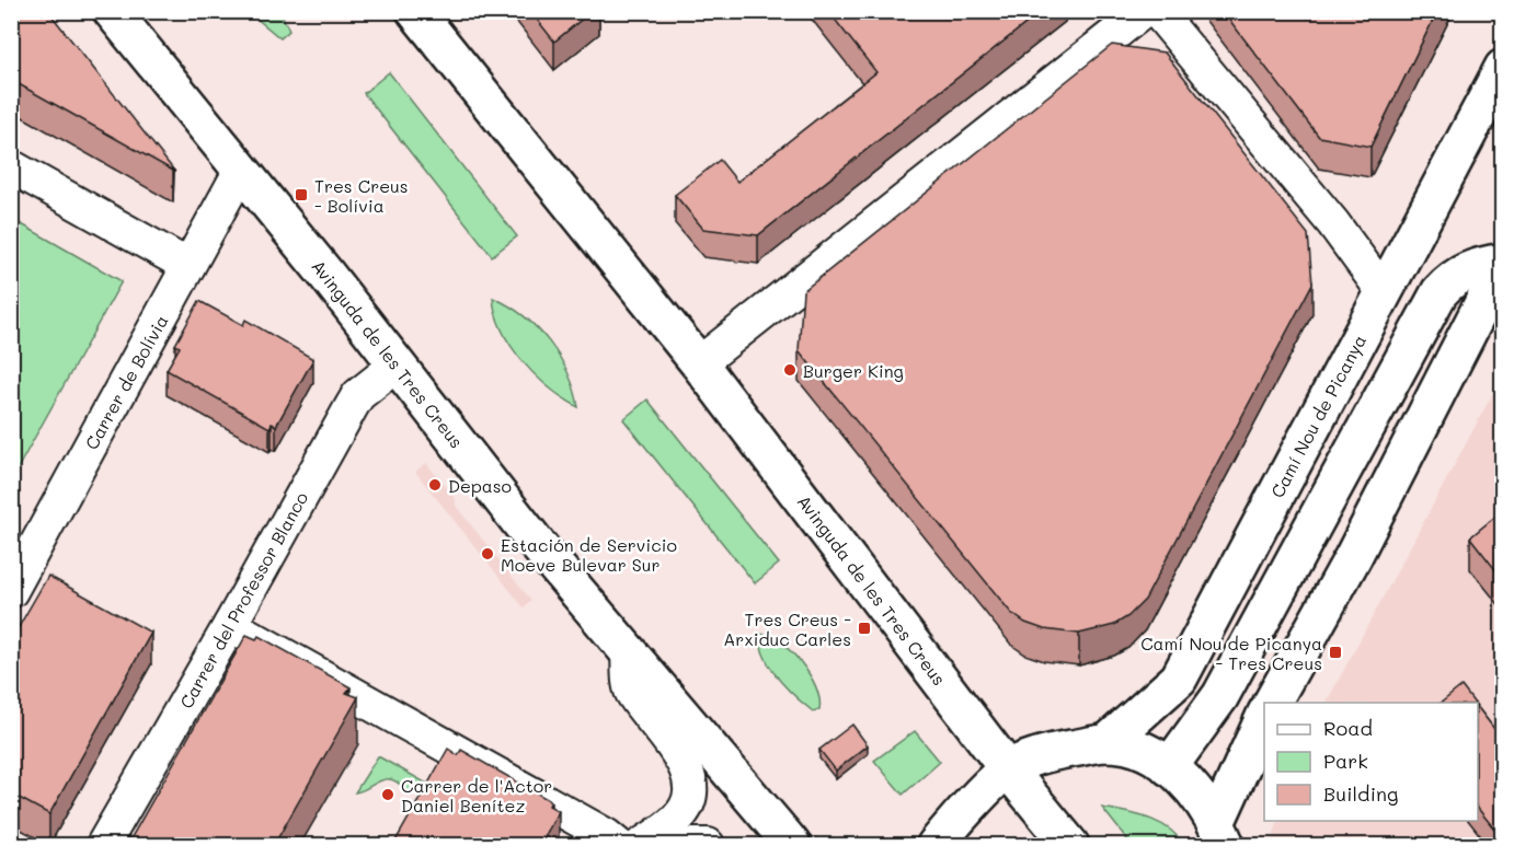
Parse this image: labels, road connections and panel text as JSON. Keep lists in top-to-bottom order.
{
  "streets": {
    "main road": ["Avinguda de les Tres Creus", "Camí Nou de Picanya"],
    "street": ["Carrer de Bolívia", "Carrer del Professor Blanco"]
  },
  "crossings": [
    ["Avinguda de les Tres Creus", "Carrer de Bolívia"],
    ["Avinguda de les Tres Creus", "Carrer del Professor Blanco"]
  ],
  "places": {
    "transit": ["Tres Creus - Bolívia", "Tres Creus - Arxiduc Carles", "Camí Nou de Picanya - Tres Creus"],
    "other": [
      "Burger King",
      "Depaso",
      "Estación de Servicio Moeve Bulevar Sur",
      "Carrer de l'Actor Daniel Benítez"
    ]
  },
  "legend": ["Road", "Park", "Building"]
}
